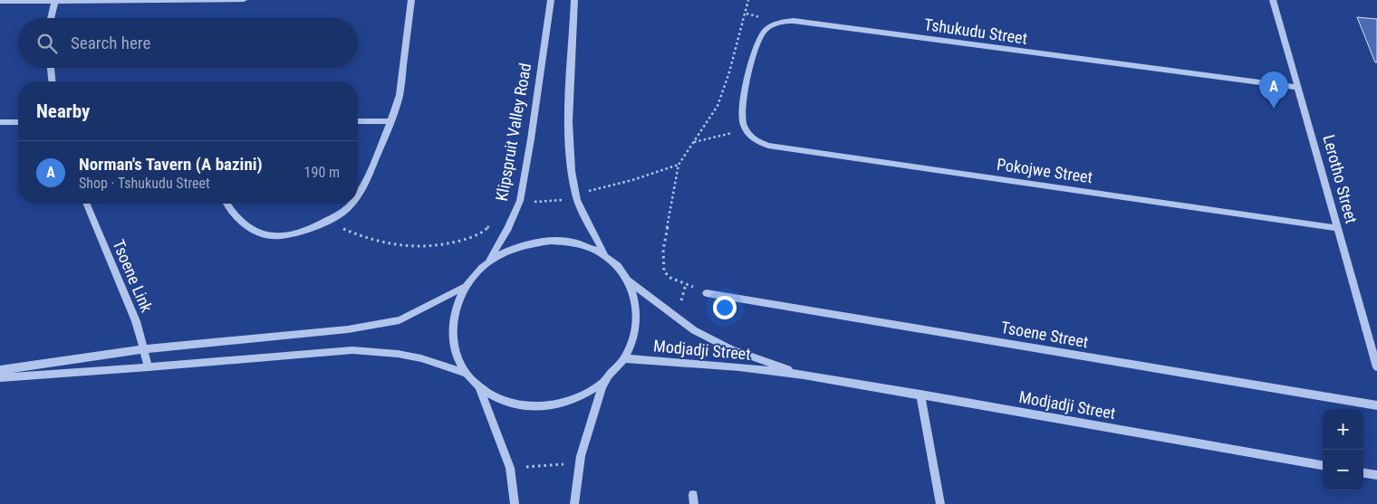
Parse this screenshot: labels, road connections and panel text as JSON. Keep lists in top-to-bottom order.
{
  "streets": {
    "street": [
      "Tshukudu Street",
      "Klipspruit Valley Road",
      "Pokojwe Street",
      "Lerotho Street",
      "Tsoene Link",
      "Tsoene Street",
      "Modjadji Street"
    ]
  },
  "crossings": [
    ["Tshukudu Street", "Pokojwe Street"],
    ["Tshukudu Street", "Lerotho Street"],
    ["Pokojwe Street", "Lerotho Street"]
  ],
  "page": {
    "search": "Search here",
    "pins": "A",
    "heading": "Nearby",
    "list": [
      {
        "mark": "A",
        "name": "Norman's Tavern (A bazini)",
        "note": "Shop · Tshukudu Street",
        "value": "190 m"
      }
    ],
    "map_buttons": ["+", "−"]
  }
}
